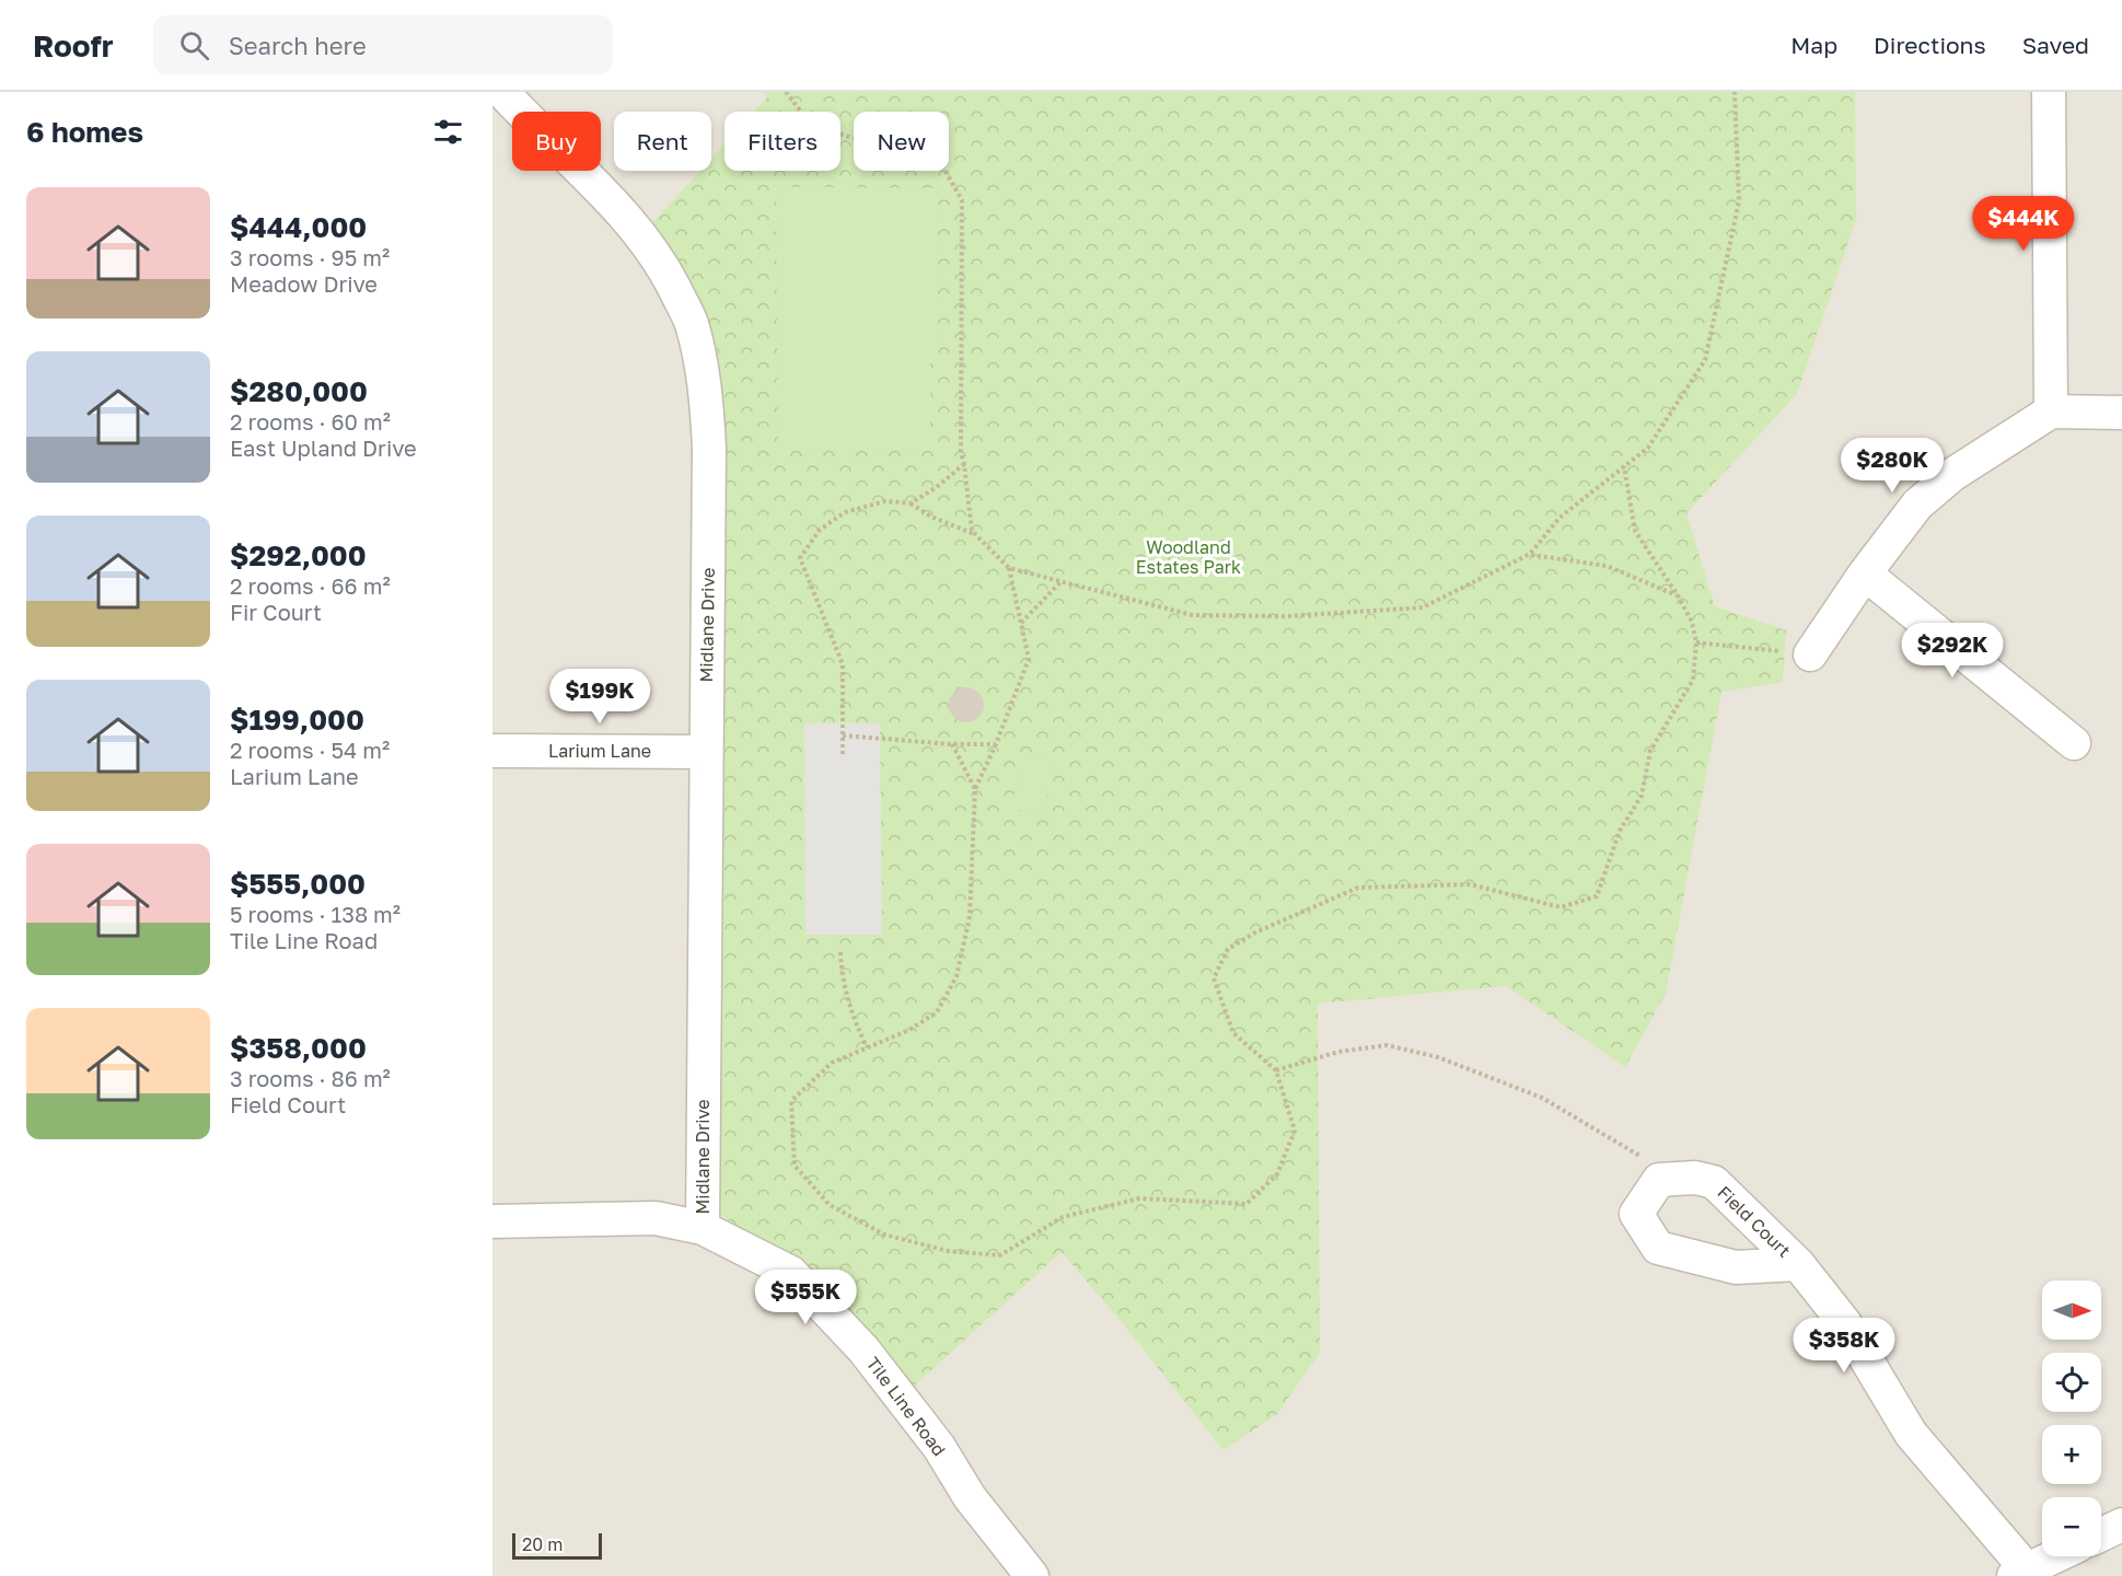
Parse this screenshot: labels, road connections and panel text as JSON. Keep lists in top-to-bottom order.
{
  "streets": {
    "street": [
      "Midlane Drive",
      "Larium Lane",
      "Field Court",
      "Tile Line Road"
    ]
  },
  "crossings": [
    ["Midlane Drive", "Larium Lane"],
    ["Midlane Drive", "Tile Line Road"]
  ],
  "parks": ["Woodland Estates Park"],
  "scale_bar": "20 m",
  "north": "right",
  "page": {
    "header": "Roofr",
    "search": "Search here",
    "nav": ["Map", "Directions", "Saved"],
    "heading": "6 homes",
    "chip": [
      "Buy",
      "Rent",
      "Filters",
      "New"
    ],
    "list": [
      {
        "name": "$444,000",
        "note": "3 rooms · 95 m² · Meadow Drive"
      },
      {
        "name": "$280,000",
        "note": "2 rooms · 60 m² · East Upland Drive"
      },
      {
        "name": "$292,000",
        "note": "2 rooms · 66 m² · Fir Court"
      },
      {
        "name": "$199,000",
        "note": "2 rooms · 54 m² · Larium Lane"
      },
      {
        "name": "$555,000",
        "note": "5 rooms · 138 m² · Tile Line Road"
      },
      {
        "name": "$358,000",
        "note": "3 rooms · 86 m² · Field Court"
      }
    ],
    "price": [
      "$444K",
      "$280K",
      "$292K",
      "$199K",
      "$555K",
      "$358K"
    ],
    "map_buttons": ["+", "−"],
    "scale": "20 m"
  }
}
